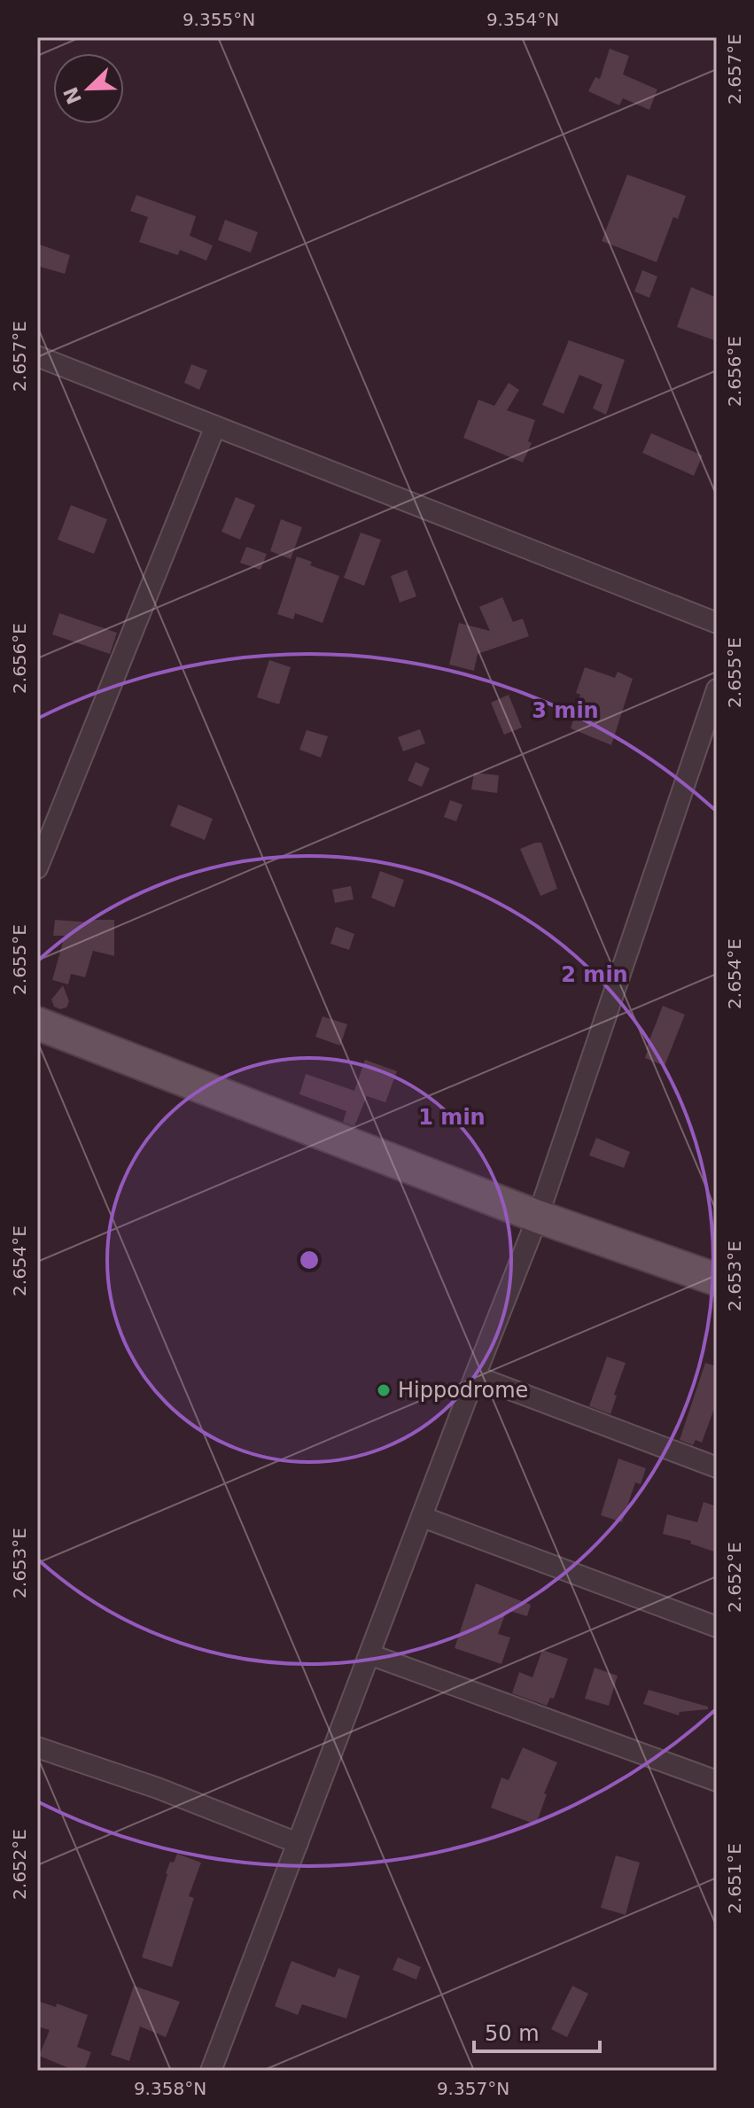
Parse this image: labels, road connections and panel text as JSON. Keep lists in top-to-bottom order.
{
  "places": ["Hippodrome"],
  "scale_bar": "50 m",
  "north": "bottom left",
  "coordinates": [
    "9.355°N",
    "9.354°N",
    "2.657°E",
    "2.656°E",
    "2.655°E",
    "2.654°E",
    "2.653°E",
    "2.652°E",
    "2.651°E",
    "9.358°N",
    "9.357°N"
  ],
  "rings": ["3 min", "2 min", "1 min"]
}
